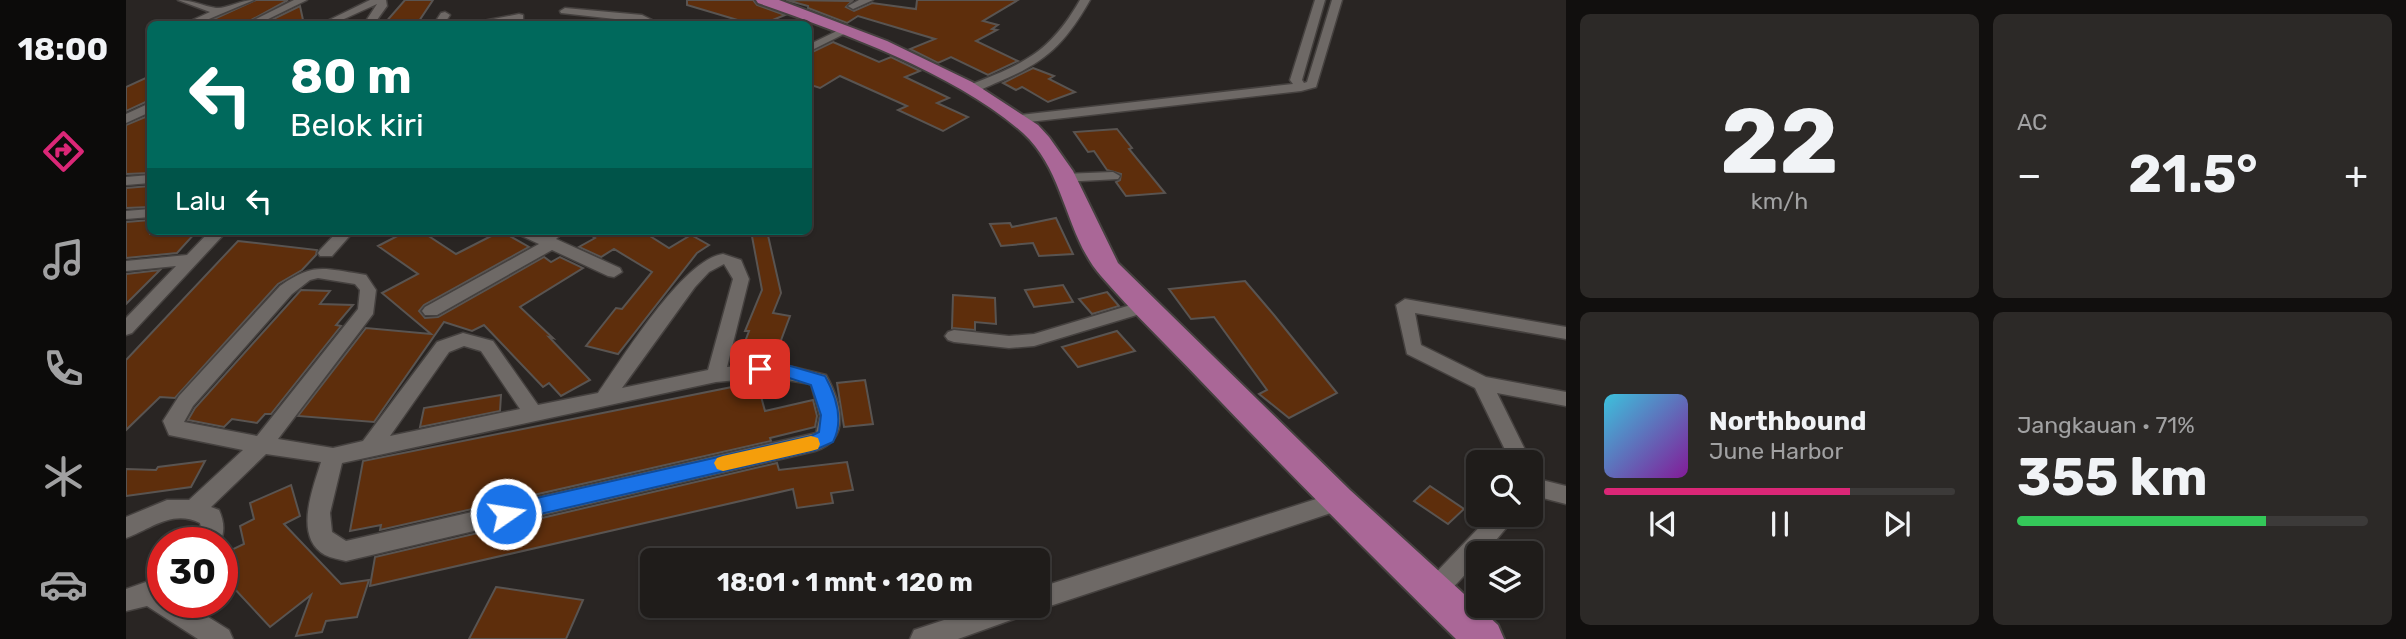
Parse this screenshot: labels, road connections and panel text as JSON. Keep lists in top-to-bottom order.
{
  "page": {
    "tabs": "18:00",
    "tile": [
      ["22", "km/h"],
      "AC",
      ["Jangkauan · 71%", "355 km"]
    ],
    "turn": ["80 m", "Belok kiri"],
    "heat": ["−", "21.5°", "+"],
    "then": "Lalu",
    "song": ["Northbound", "June Harbor"],
    "limit": "30",
    "trip": "18:01 · 1 mnt · 120 m"
  }
}
